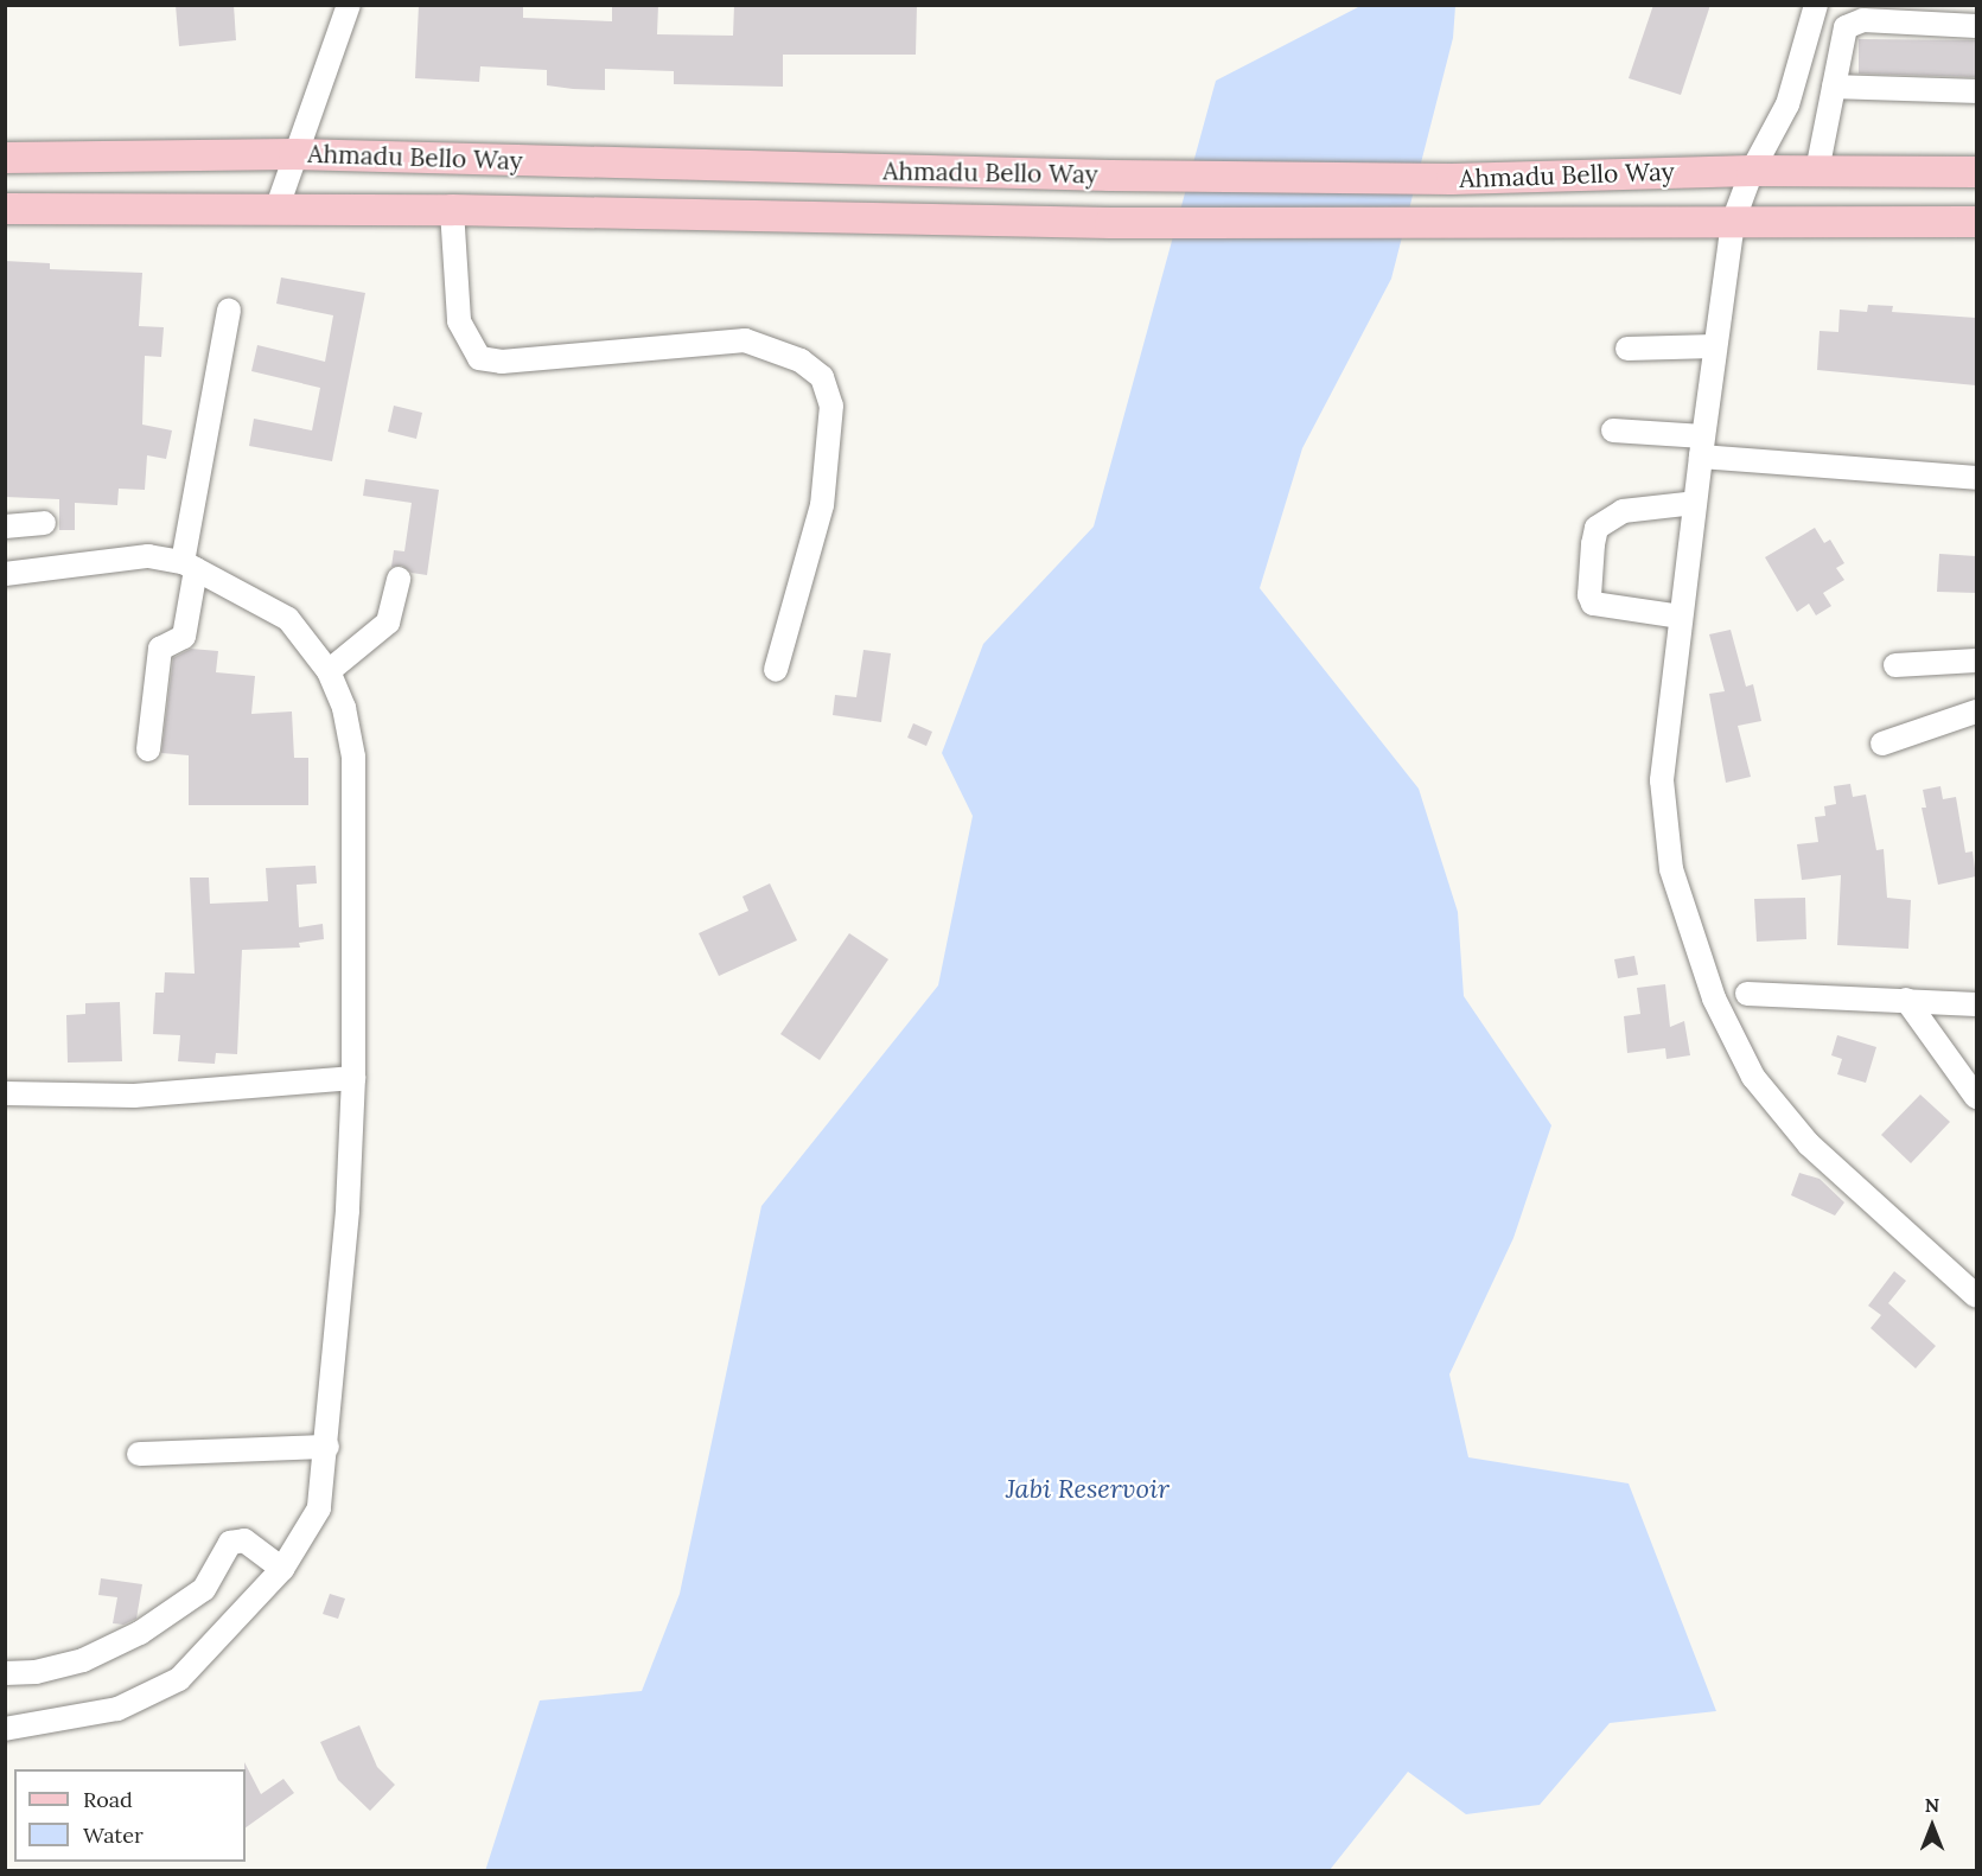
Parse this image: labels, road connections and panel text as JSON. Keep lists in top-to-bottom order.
{
  "streets": {
    "main road": ["Ahmadu Bello Way"]
  },
  "water": ["Jabi Reservoir"],
  "legend": ["Road", "Water"],
  "north": "top"
}
